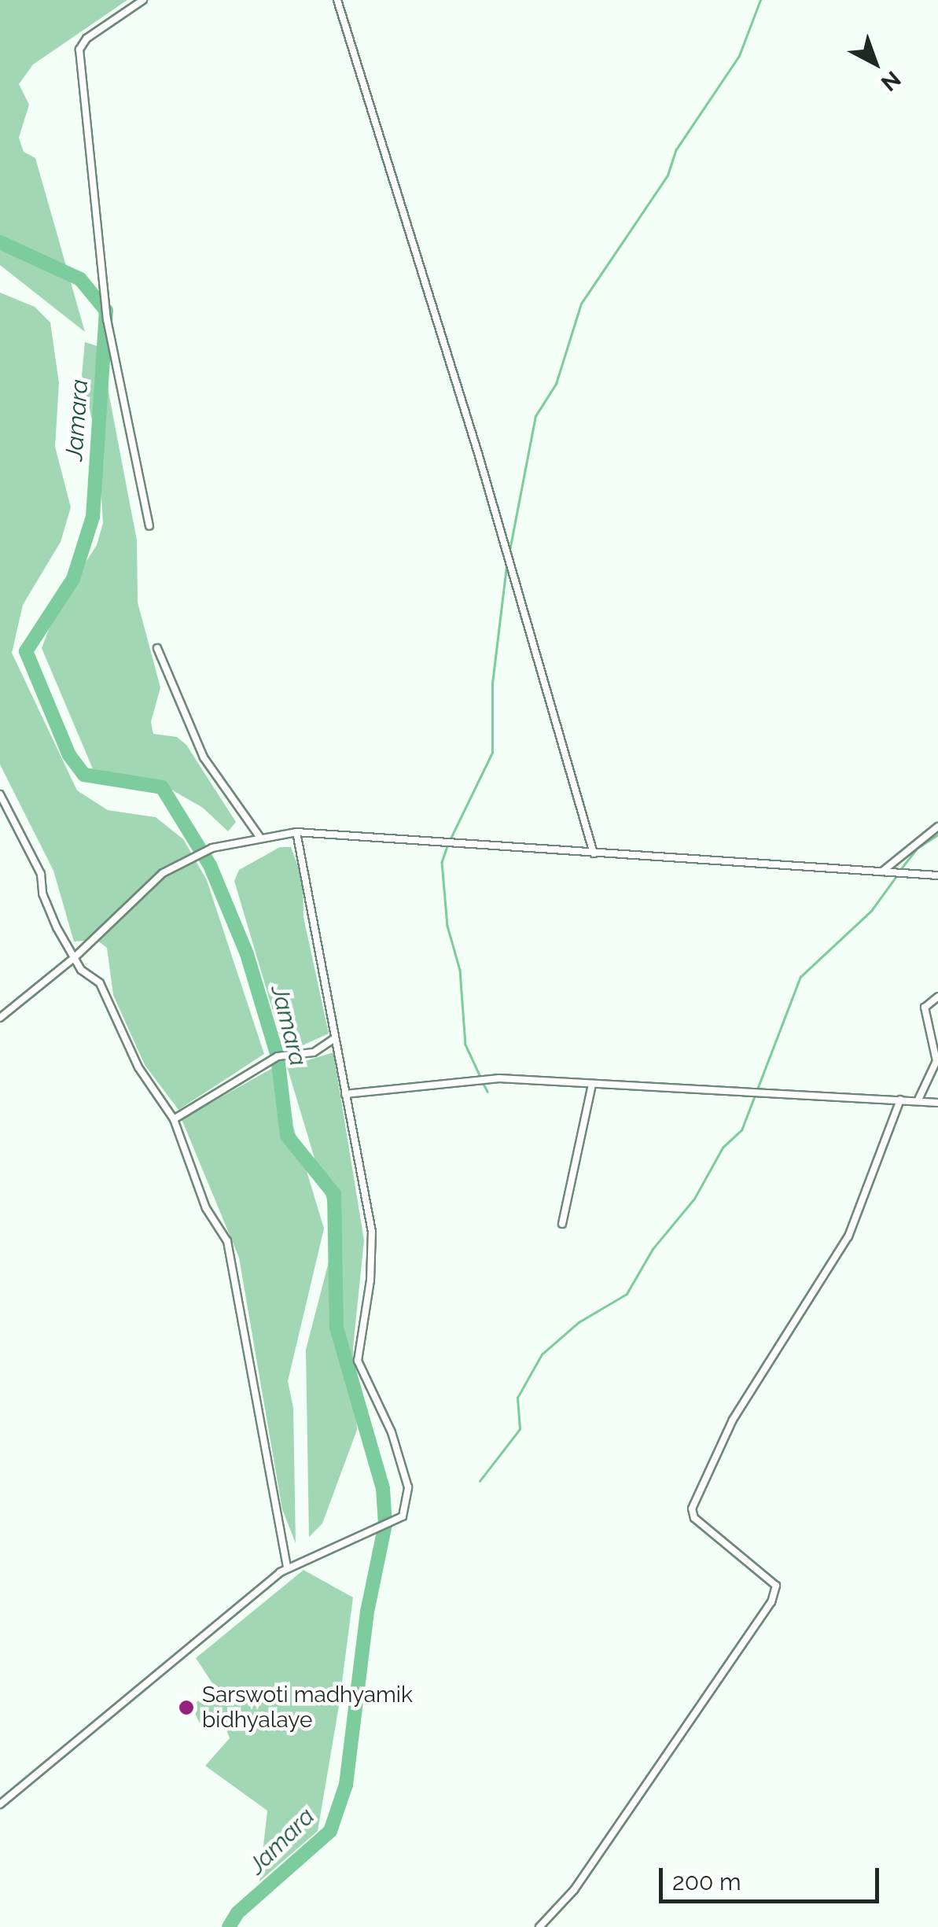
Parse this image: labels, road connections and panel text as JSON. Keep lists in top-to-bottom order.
{
  "water": ["Jamara"],
  "places": ["Sarswoti madhyamik bidhyalaye"],
  "scale_bar": "200 m",
  "north": "bottom right"
}
